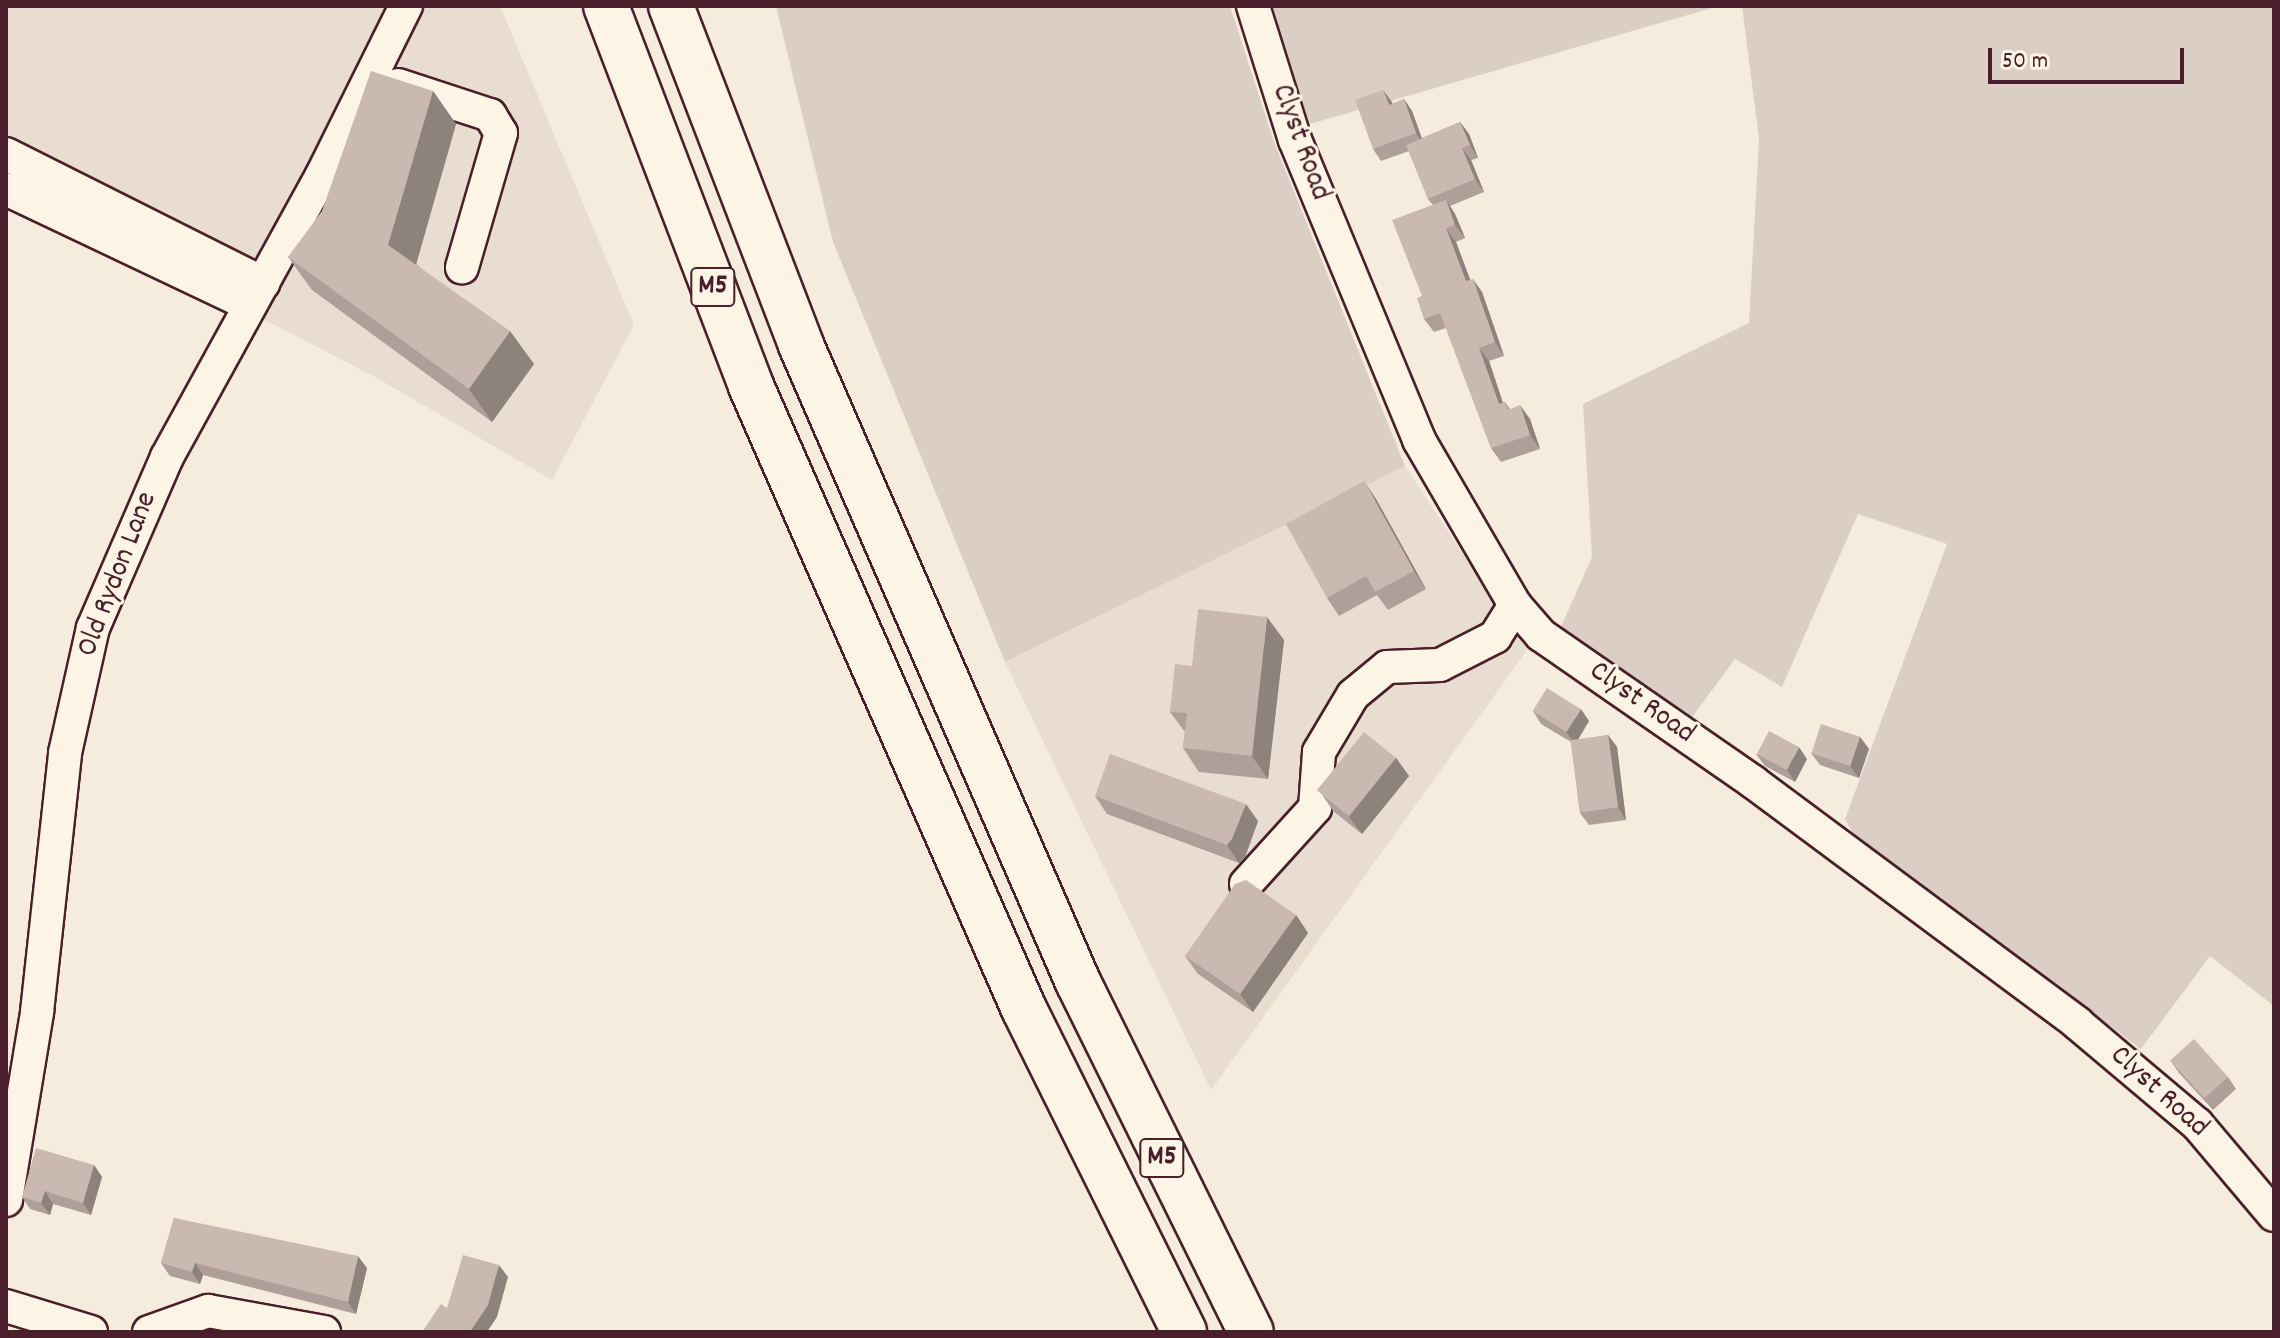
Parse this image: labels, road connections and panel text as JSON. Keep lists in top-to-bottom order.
{
  "streets": {
    "highway": ["M5"],
    "street": ["Clyst Road", "Old Rydon Lane"]
  },
  "scale_bar": "50 m"
}
